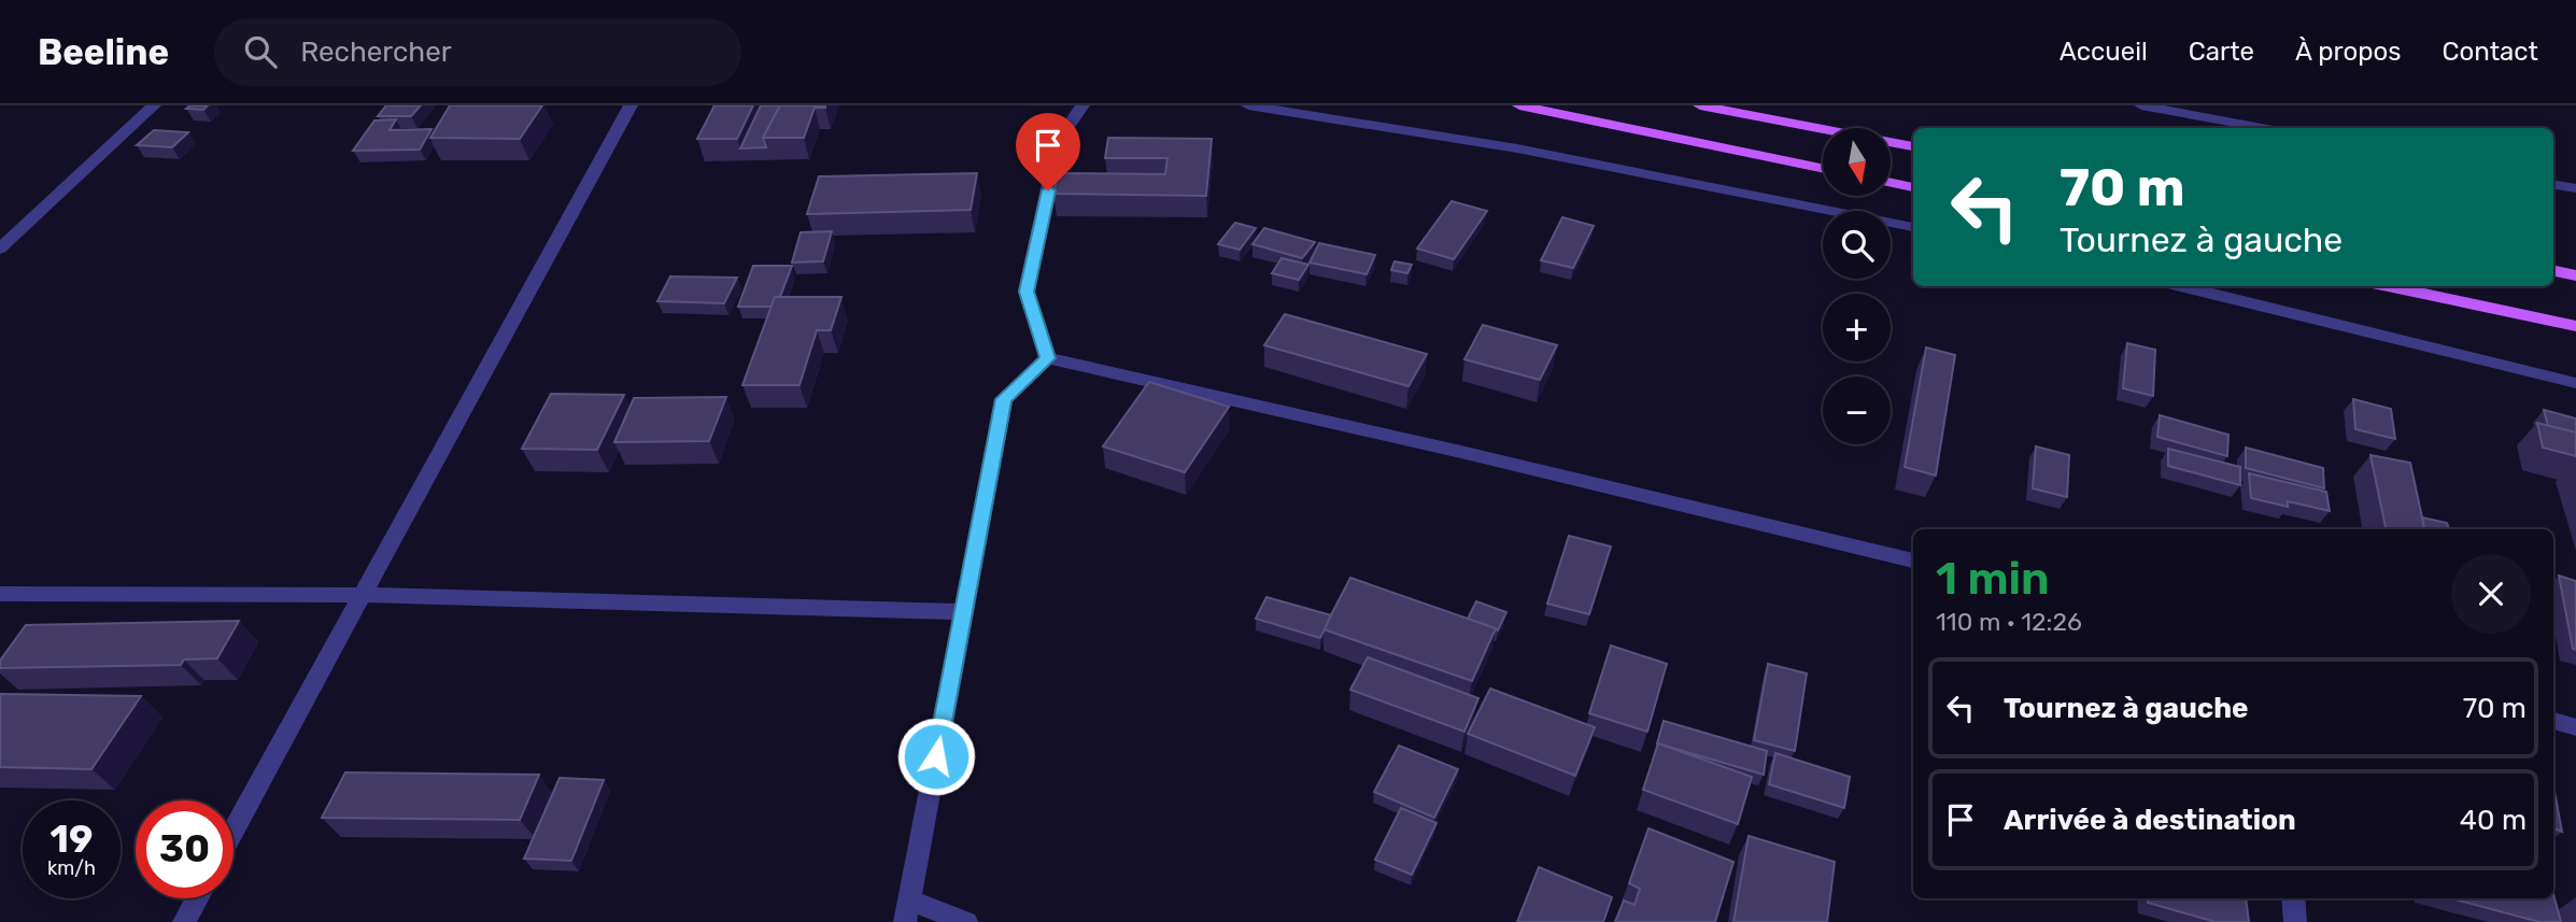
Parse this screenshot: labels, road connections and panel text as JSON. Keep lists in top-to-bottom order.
{
  "north": "bottom",
  "page": {
    "header": "Beeline",
    "search": "Rechercher",
    "nav": [
      "Accueil",
      "Carte",
      "À propos",
      "Contact"
    ],
    "map_buttons": ["+", "−"],
    "turn": ["70 m", "Tournez à gauche"],
    "heading": ["1 min", "110 m · 12:26"],
    "list": [
      {
        "name": "Tournez à gauche",
        "value": "70 m"
      },
      {
        "name": "Arrivée à destination",
        "value": "40 m"
      }
    ],
    "speed": "19 km/h",
    "limit": "30"
  }
}
